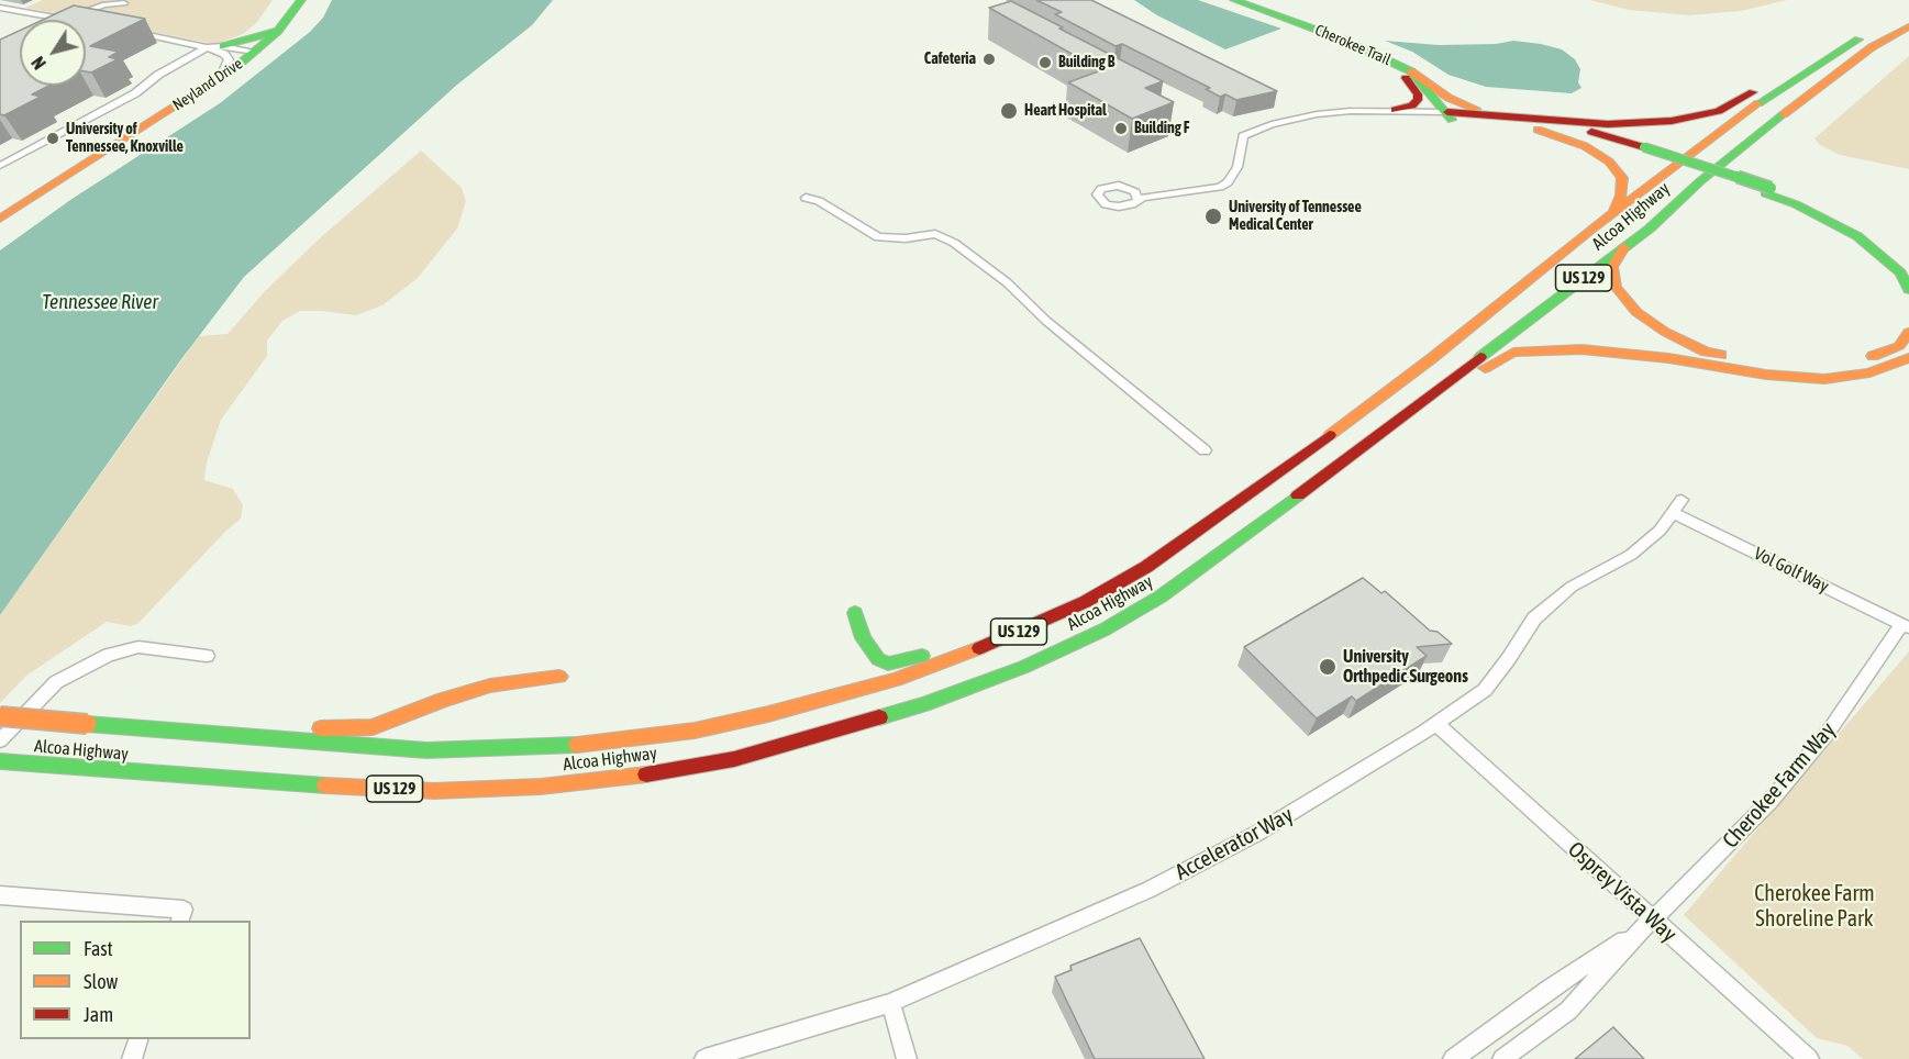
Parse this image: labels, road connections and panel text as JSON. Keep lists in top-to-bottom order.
{
  "streets": {
    "main road": [
      "Cherokee Trail",
      "Neyland Drive",
      "Alcoa Highway",
      "US 129"
    ],
    "street": [
      "Vol Golf Way",
      "Cherokee Farm Way",
      "Accelerator Way",
      "Osprey Vista Way"
    ]
  },
  "crossings": [
    ["Vol Golf Way", "Cherokee Farm Way"],
    ["Vol Golf Way", "Accelerator Way"],
    ["Cherokee Farm Way", "Osprey Vista Way"],
    ["Accelerator Way", "Osprey Vista Way"]
  ],
  "water": ["Tennessee River"],
  "parks": ["Cherokee Farm Shoreline Park"],
  "places": [
    "Cafeteria",
    "Building B",
    "Heart Hospital",
    "Building F",
    "University of Tennessee, Knoxville",
    "University of Tennessee Medical Center",
    "University Orthpedic Surgeons"
  ],
  "legend": ["Fast", "Slow", "Jam"],
  "north": "bottom left"
}
